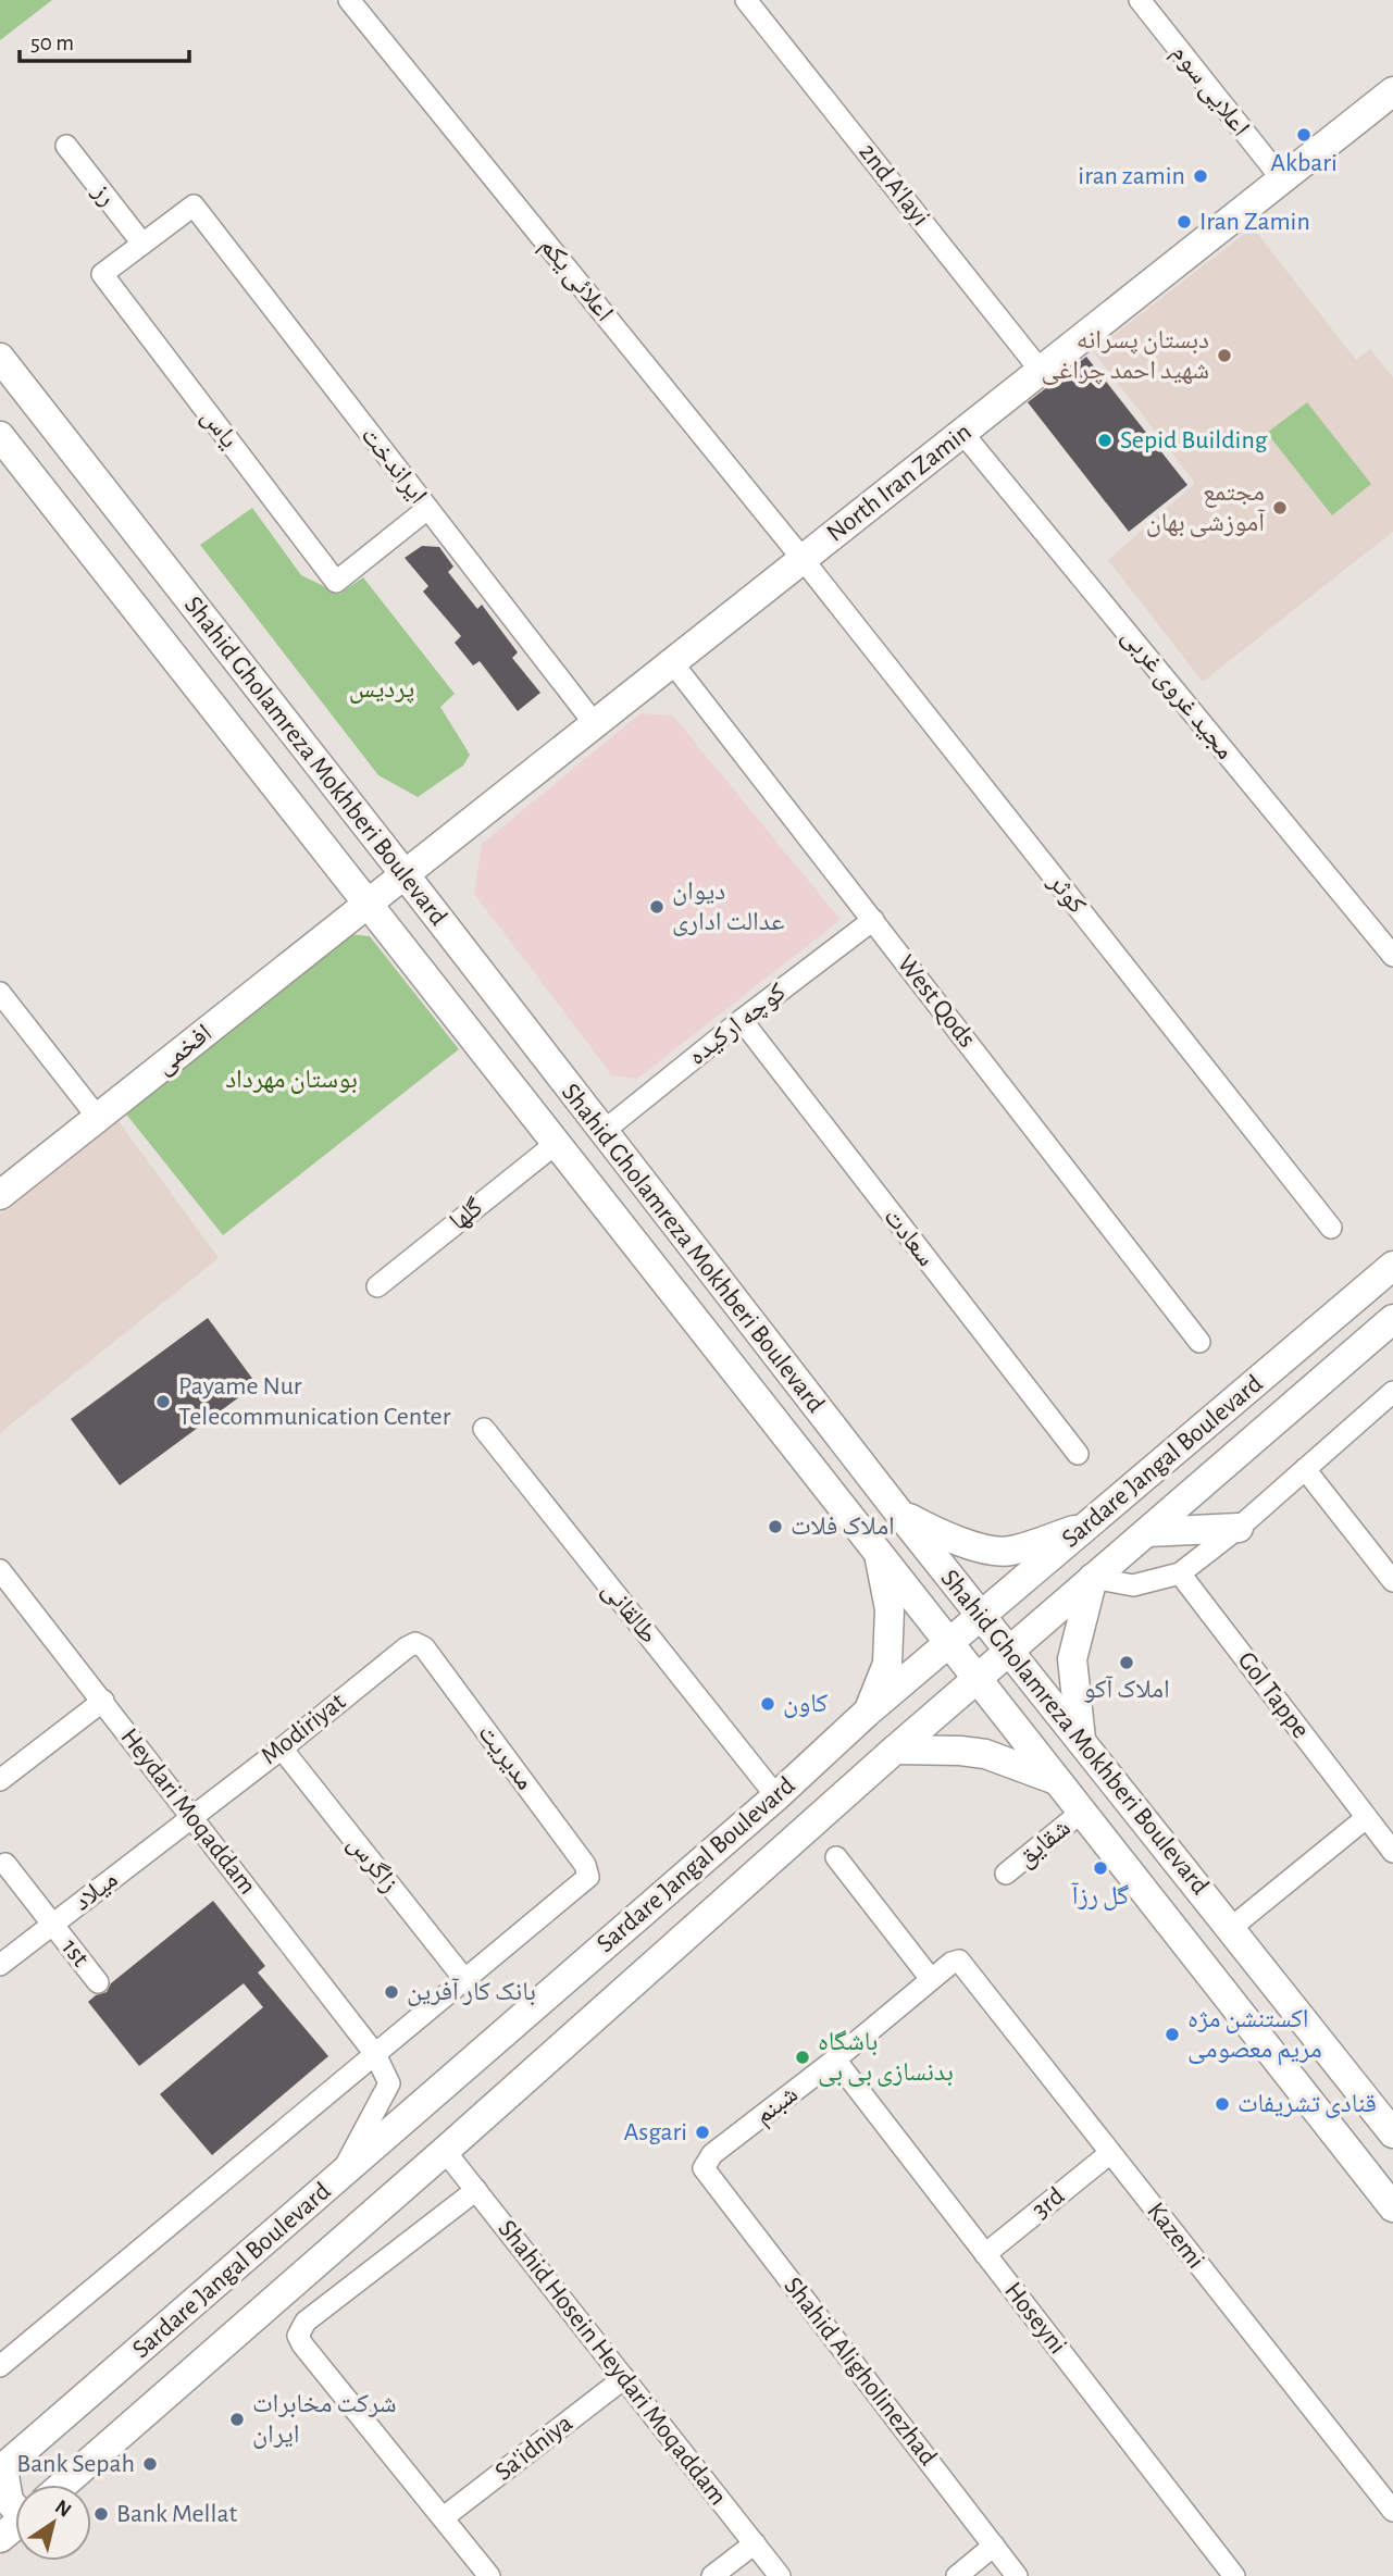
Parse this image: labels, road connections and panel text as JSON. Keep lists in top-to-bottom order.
{
  "streets": {
    "main road": [
      "North Iran Zamin",
      "Shahid Gholamreza Mokhberi Boulevard",
      "افخمی",
      "Sardare Jangal Boulevard"
    ],
    "street": [
      "اعلایی سوم",
      "2nd A'layi",
      "رز",
      "اعلائی یکم",
      "یاس",
      "ایراندخت",
      "مجید غروی غربی",
      "کوثر",
      "West Qods",
      "کوچه ارکیده",
      "گلها",
      "سعادت",
      "طالقانی",
      "Gol Tappe",
      "Modiriyat",
      "مدیریت",
      "Heydari Moqaddam",
      "شقایق",
      "زاگرس",
      "میلاد",
      "1st",
      "شبنم",
      "3rd",
      "Kazemi",
      "Hoseyni",
      "Shahid Hosein Heydari Moqaddam",
      "Shahid Aligholinezhad",
      "Sa'idniya"
    ]
  },
  "crossings": [
    ["اعلایی سوم", "North Iran Zamin"],
    ["2nd A'layi", "North Iran Zamin"],
    ["رز", "یاس"],
    ["اعلائی یکم", "North Iran Zamin"],
    ["اعلائی یکم", "کوثر"],
    ["یاس", "ایراندخت"],
    ["ایراندخت", "North Iran Zamin"],
    ["North Iran Zamin", "مجید غروی غربی"],
    ["North Iran Zamin", "Shahid Gholamreza Mokhberi Boulevard"],
    ["North Iran Zamin", "کوثر"],
    ["North Iran Zamin", "West Qods"],
    ["North Iran Zamin", "افخمی"],
    ["Shahid Gholamreza Mokhberi Boulevard", "کوچه ارکیده"],
    ["Shahid Gholamreza Mokhberi Boulevard", "افخمی"],
    ["Shahid Gholamreza Mokhberi Boulevard", "گلها"],
    ["Shahid Gholamreza Mokhberi Boulevard", "Sardare Jangal Boulevard"],
    ["Shahid Gholamreza Mokhberi Boulevard", "شقایق"],
    ["West Qods", "کوچه ارکیده"],
    ["کوچه ارکیده", "سعادت"],
    ["Sardare Jangal Boulevard", "طالقانی"],
    ["Sardare Jangal Boulevard", "Heydari Moqaddam"],
    ["Sardare Jangal Boulevard", "Shahid Hosein Heydari Moqaddam"],
    ["Modiriyat", "مدیریت"],
    ["Modiriyat", "Heydari Moqaddam"],
    ["Modiriyat", "زاگرس"],
    ["Modiriyat", "میلاد"],
    ["مدیریت", "زاگرس"],
    ["Heydari Moqaddam", "میلاد"],
    ["میلاد", "1st"],
    ["شبنم", "Kazemi"],
    ["شبنم", "Hoseyni"],
    ["شبنم", "Shahid Aligholinezhad"],
    ["3rd", "Kazemi"],
    ["3rd", "Hoseyni"],
    ["Shahid Hosein Heydari Moqaddam", "Sa'idniya"]
  ],
  "parks": ["پردیس", "بوستان مهرداد"],
  "places": [
    "Akbari",
    "iran zamin",
    "Iran Zamin",
    "دبستان پسرانه شهید احمد چراغی",
    "Sepid Building",
    "مجتمع آموزشی بهان",
    "دیوان عدالت اداری",
    "Payame Nur Telecommunication Center",
    "املاک فلات",
    "املاک آکو",
    "کاون",
    "گل رزآ",
    "بانک کار آفرین",
    "اکستنشن مژه مریم معصومی",
    "باشگاه بدنسازی بی بی",
    "قنادی تشریفات",
    "Asgari",
    "شرکت مخابرات ایران",
    "Bank Sepah",
    "Bank Mellat"
  ],
  "scale_bar": "50 m",
  "north": "top right"
}
